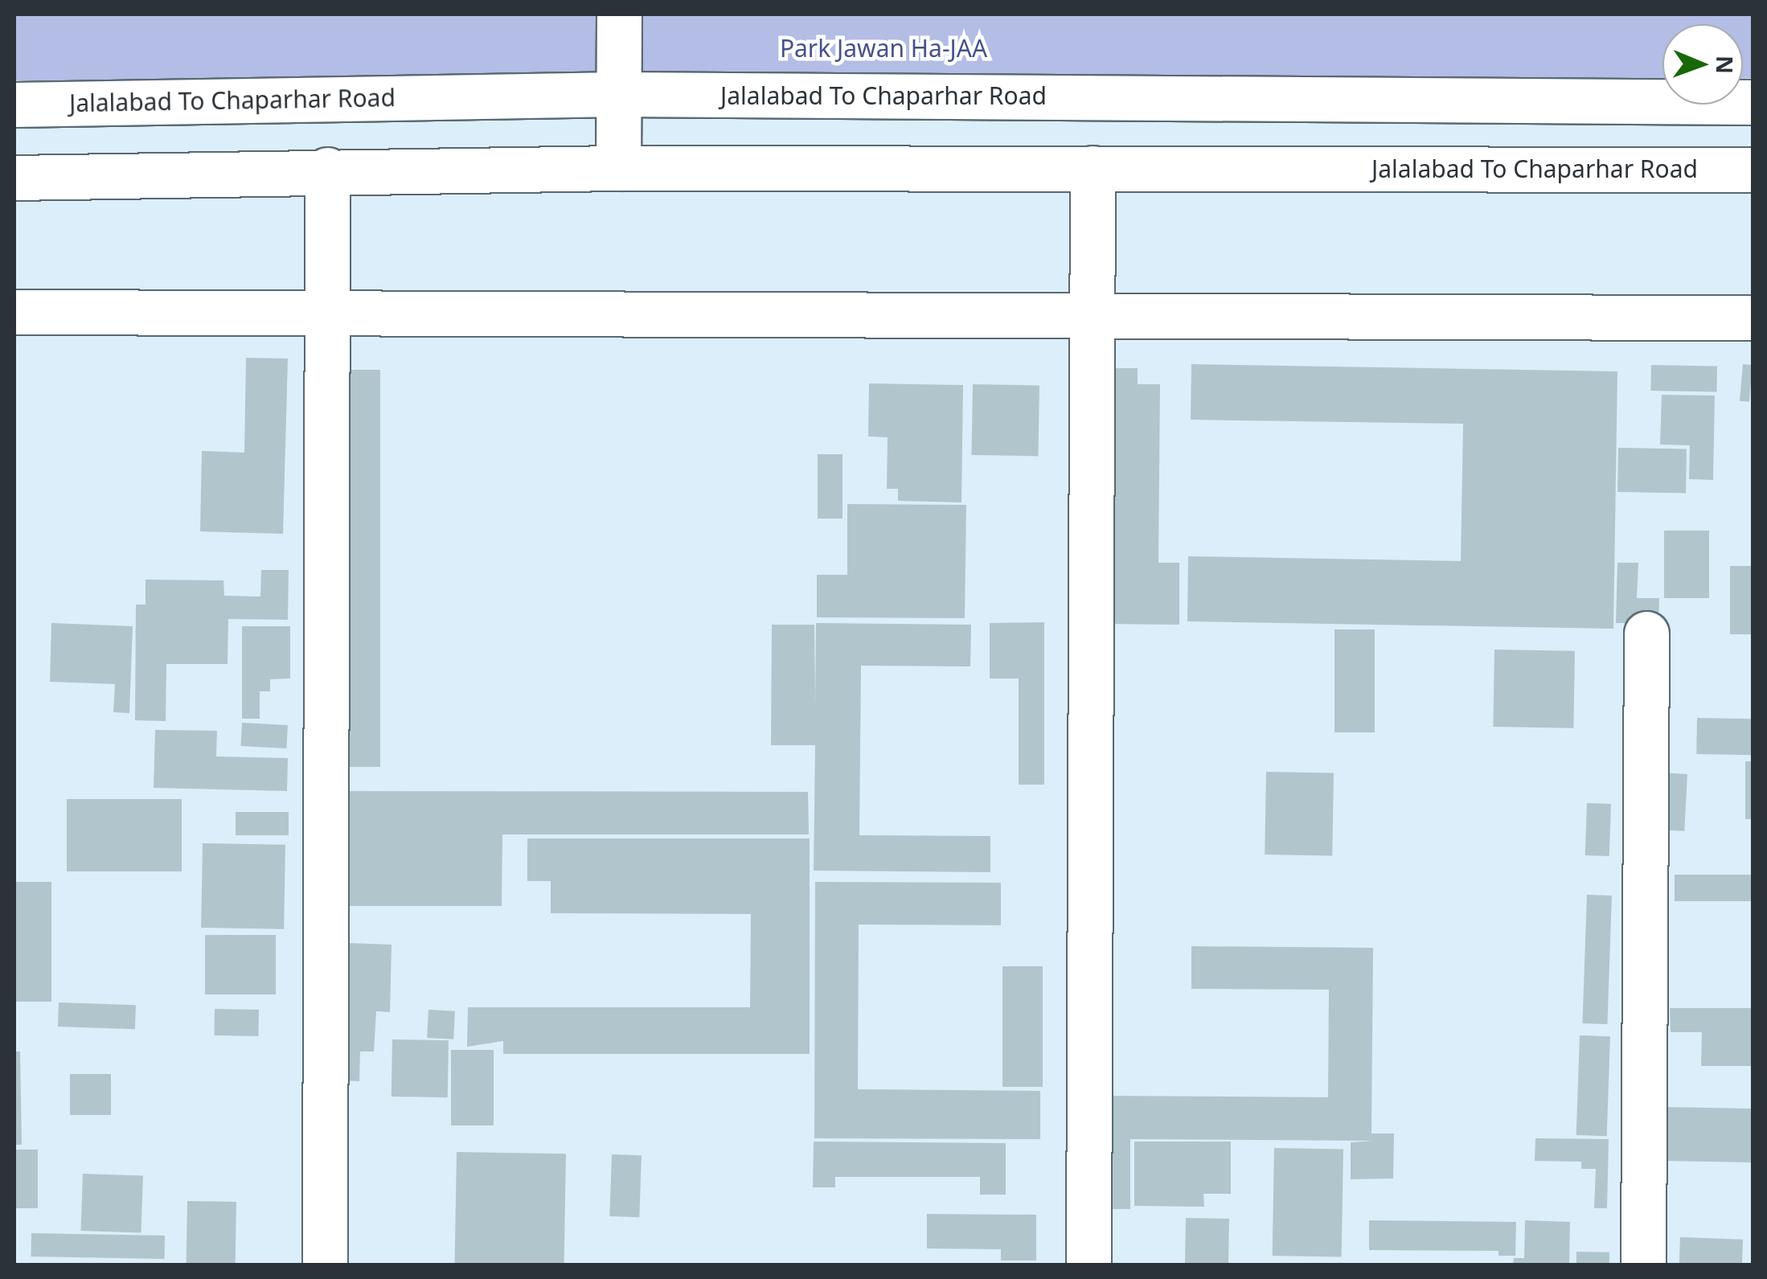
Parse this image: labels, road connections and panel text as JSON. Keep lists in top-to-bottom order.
{
  "streets": {
    "street": ["Jalalabad To Chaparhar Road"]
  },
  "parks": ["Park Jawan Ha-JAA"],
  "north": "right"
}
